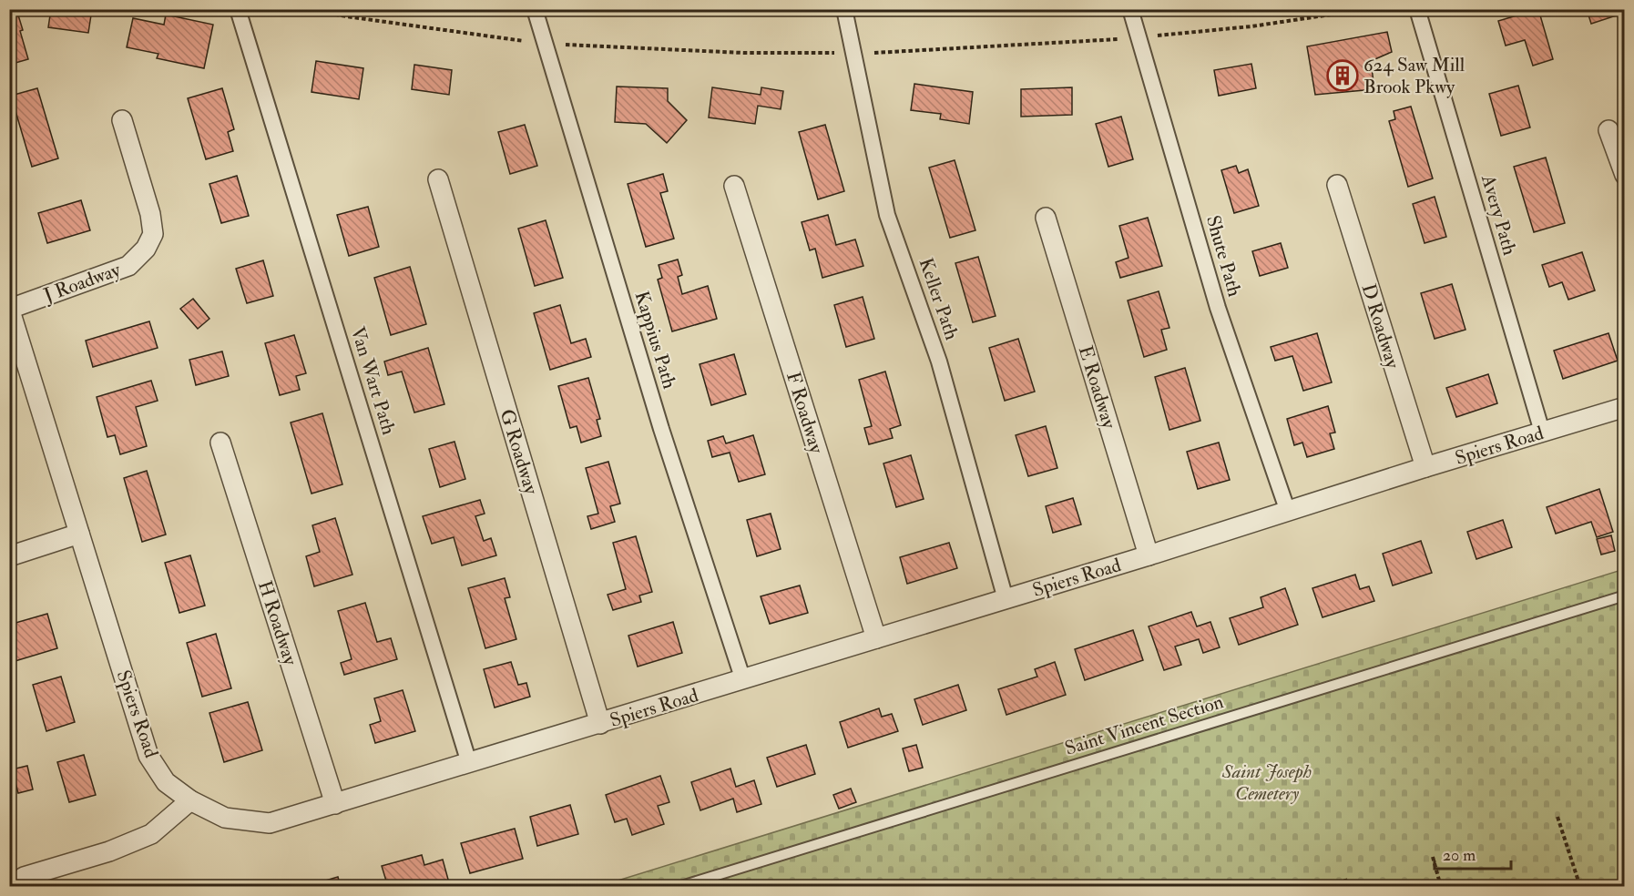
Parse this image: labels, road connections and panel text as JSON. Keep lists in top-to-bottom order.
{
  "streets": {
    "street": [
      "Avery Path",
      "Shute Path",
      "J Roadway",
      "Keller Path",
      "D Roadway",
      "Kappius Path",
      "Van Wart Path",
      "E Roadway",
      "F Roadway",
      "Spiers Road",
      "G Roadway",
      "H Roadway"
    ],
    "lane": ["Saint Vincent Section"]
  },
  "crossings": [
    ["Avery Path", "Spiers Road"],
    ["Shute Path", "Spiers Road"],
    ["J Roadway", "Spiers Road"],
    ["Keller Path", "Spiers Road"],
    ["D Roadway", "Spiers Road"],
    ["Kappius Path", "Spiers Road"],
    ["Van Wart Path", "Spiers Road"],
    ["E Roadway", "Spiers Road"],
    ["F Roadway", "Spiers Road"],
    ["Spiers Road", "G Roadway"],
    ["Spiers Road", "H Roadway"]
  ],
  "parks": ["Saint Joseph Cemetery"],
  "places": {
    "building": ["624 Saw Mill Brook Pkwy"]
  },
  "scale_bar": "20 m"
}
